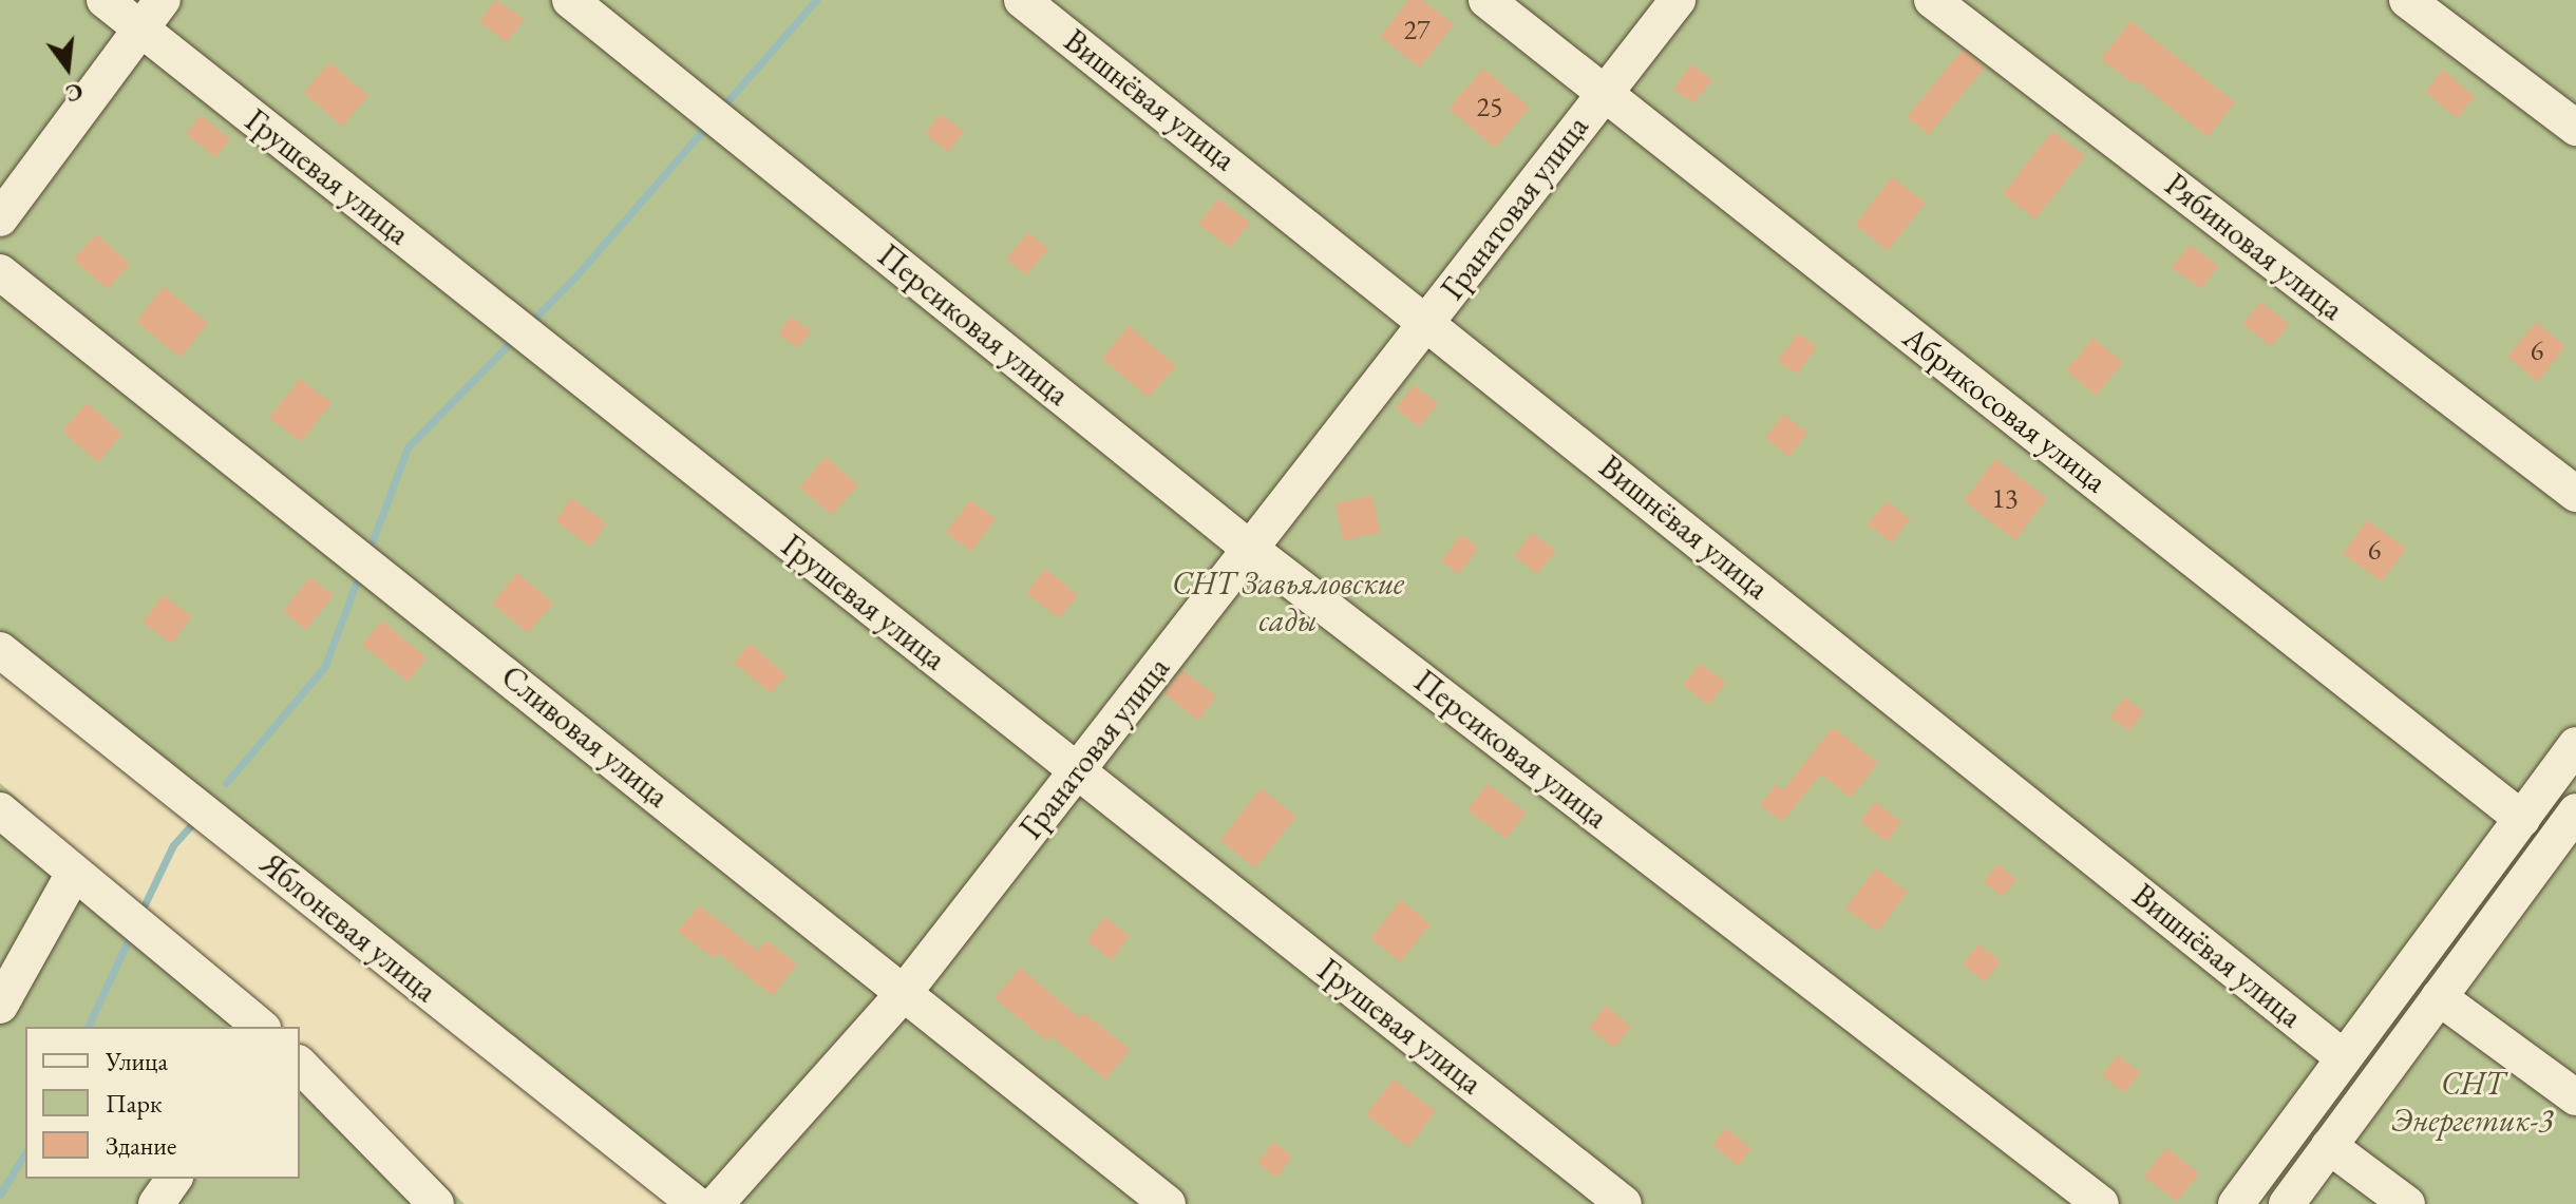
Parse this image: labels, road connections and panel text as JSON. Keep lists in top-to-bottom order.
{
  "streets": {
    "street": [
      "Вишнёвая улица",
      "Грушевая улица",
      "Гранатовая улица",
      "Рябиновая улица",
      "Персиковая улица",
      "Абрикосовая улица",
      "Сливовая улица",
      "Яблоневая улица"
    ]
  },
  "crossings": [
    ["Вишнёвая улица", "Гранатовая улица"],
    ["Грушевая улица", "Гранатовая улица"],
    ["Гранатовая улица", "Персиковая улица"],
    ["Гранатовая улица", "Абрикосовая улица"],
    ["Гранатовая улица", "Сливовая улица"]
  ],
  "parks": ["СНТ Завьяловские сады", "СНТ Энергетик-3"],
  "house_numbers": [
    "27",
    "25",
    "6",
    "13",
    "6"
  ],
  "legend": ["Улица", "Парк", "Здание"],
  "north": "bottom"
}
